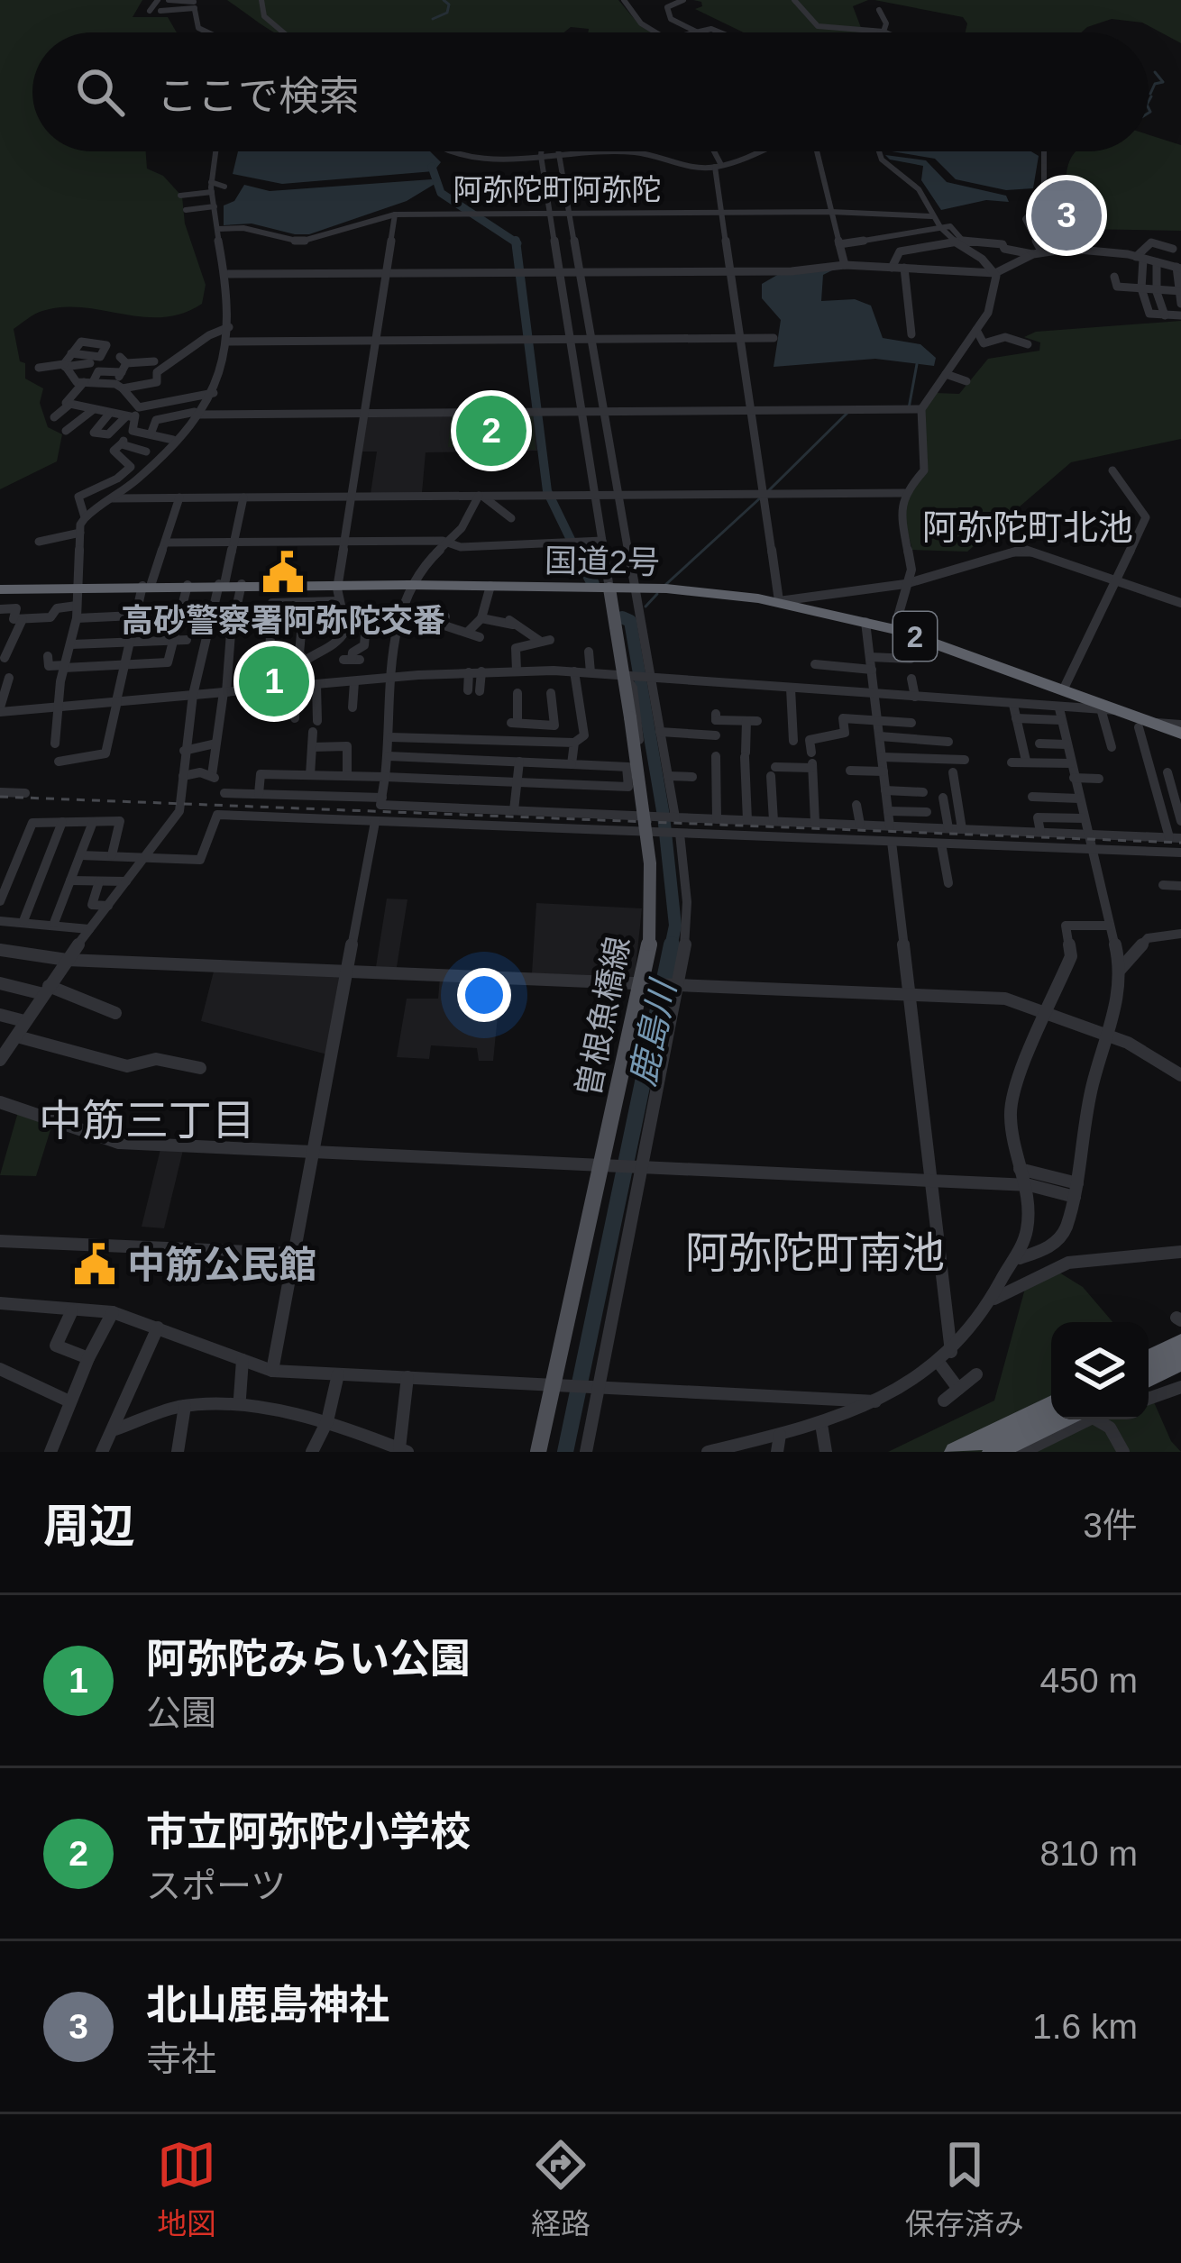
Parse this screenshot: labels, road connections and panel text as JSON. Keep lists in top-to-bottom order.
{
  "streets": {
    "highway": ["国道2号", "2"],
    "main road": ["曽根魚橋線"]
  },
  "crossings": [
    ["国道2号", "曽根魚橋線"]
  ],
  "districts": [
    "阿弥陀町阿弥陀",
    "阿弥陀町北池",
    "中筋三丁目",
    "阿弥陀町南池"
  ],
  "water": ["鹿島川"],
  "places": {
    "public building": ["高砂警察署阿弥陀交番", "中筋公民館"]
  },
  "page": {
    "search": "ここで検索",
    "pins": ["3", "2", "1"],
    "heading": ["周辺", "3件"],
    "list": [
      {
        "mark": "1",
        "name": "阿弥陀みらい公園",
        "note": "公園",
        "value": "450 m"
      },
      {
        "mark": "2",
        "name": "市立阿弥陀小学校",
        "note": "スポーツ",
        "value": "810 m"
      },
      {
        "mark": "3",
        "name": "北山鹿島神社",
        "note": "寺社",
        "value": "1.6 km"
      }
    ],
    "nav": ["地図", "経路", "保存済み"]
  }
}
